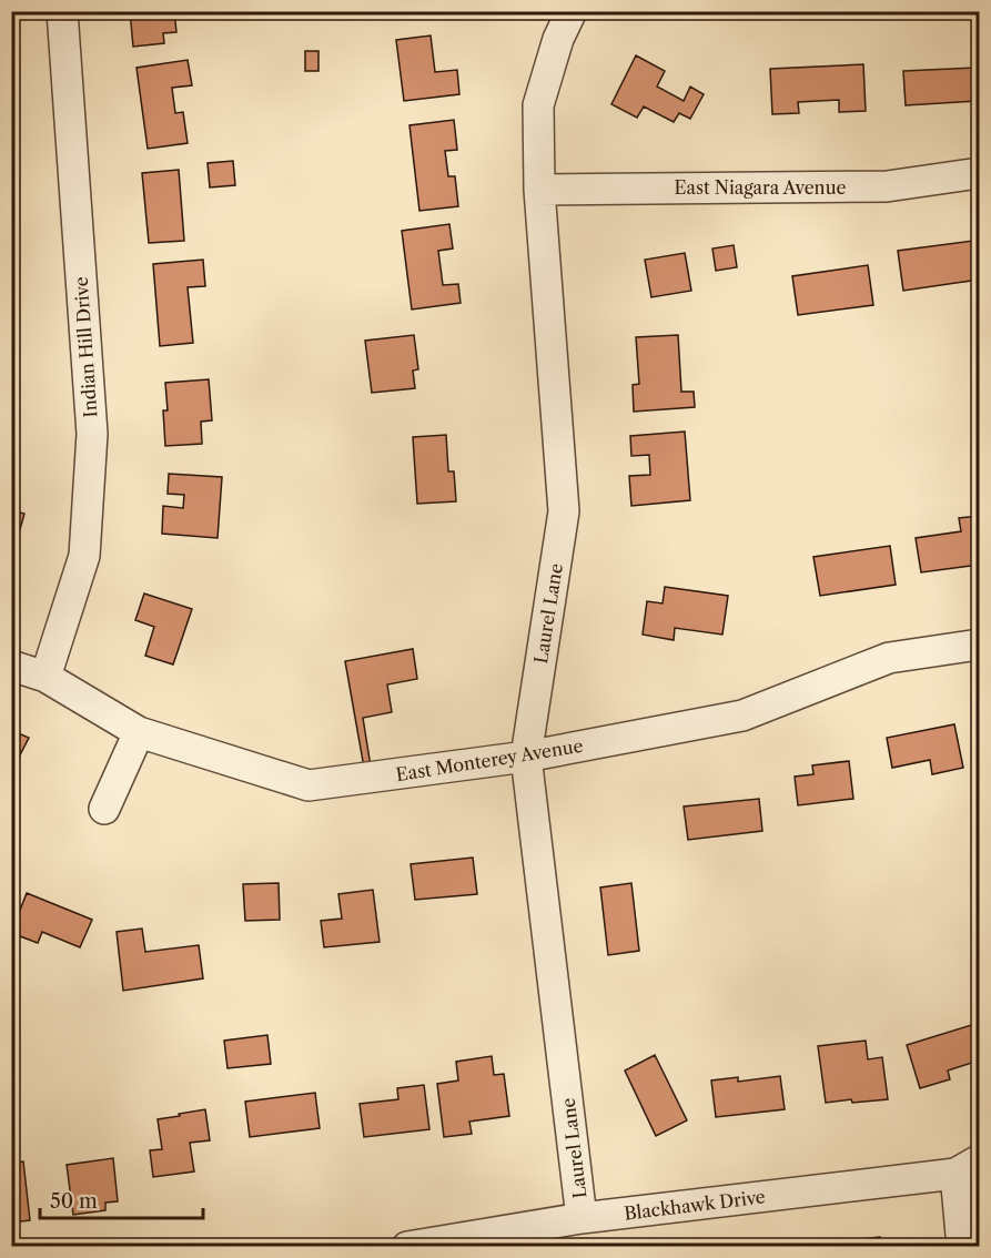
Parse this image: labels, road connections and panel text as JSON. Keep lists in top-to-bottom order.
{
  "streets": {
    "street": [
      "East Niagara Avenue",
      "Indian Hill Drive",
      "Laurel Lane",
      "East Monterey Avenue",
      "Blackhawk Drive"
    ]
  },
  "crossings": [
    ["East Niagara Avenue", "Laurel Lane"],
    ["Indian Hill Drive", "East Monterey Avenue"],
    ["Laurel Lane", "East Monterey Avenue"],
    ["Laurel Lane", "Blackhawk Drive"]
  ],
  "scale_bar": "50 m"
}
